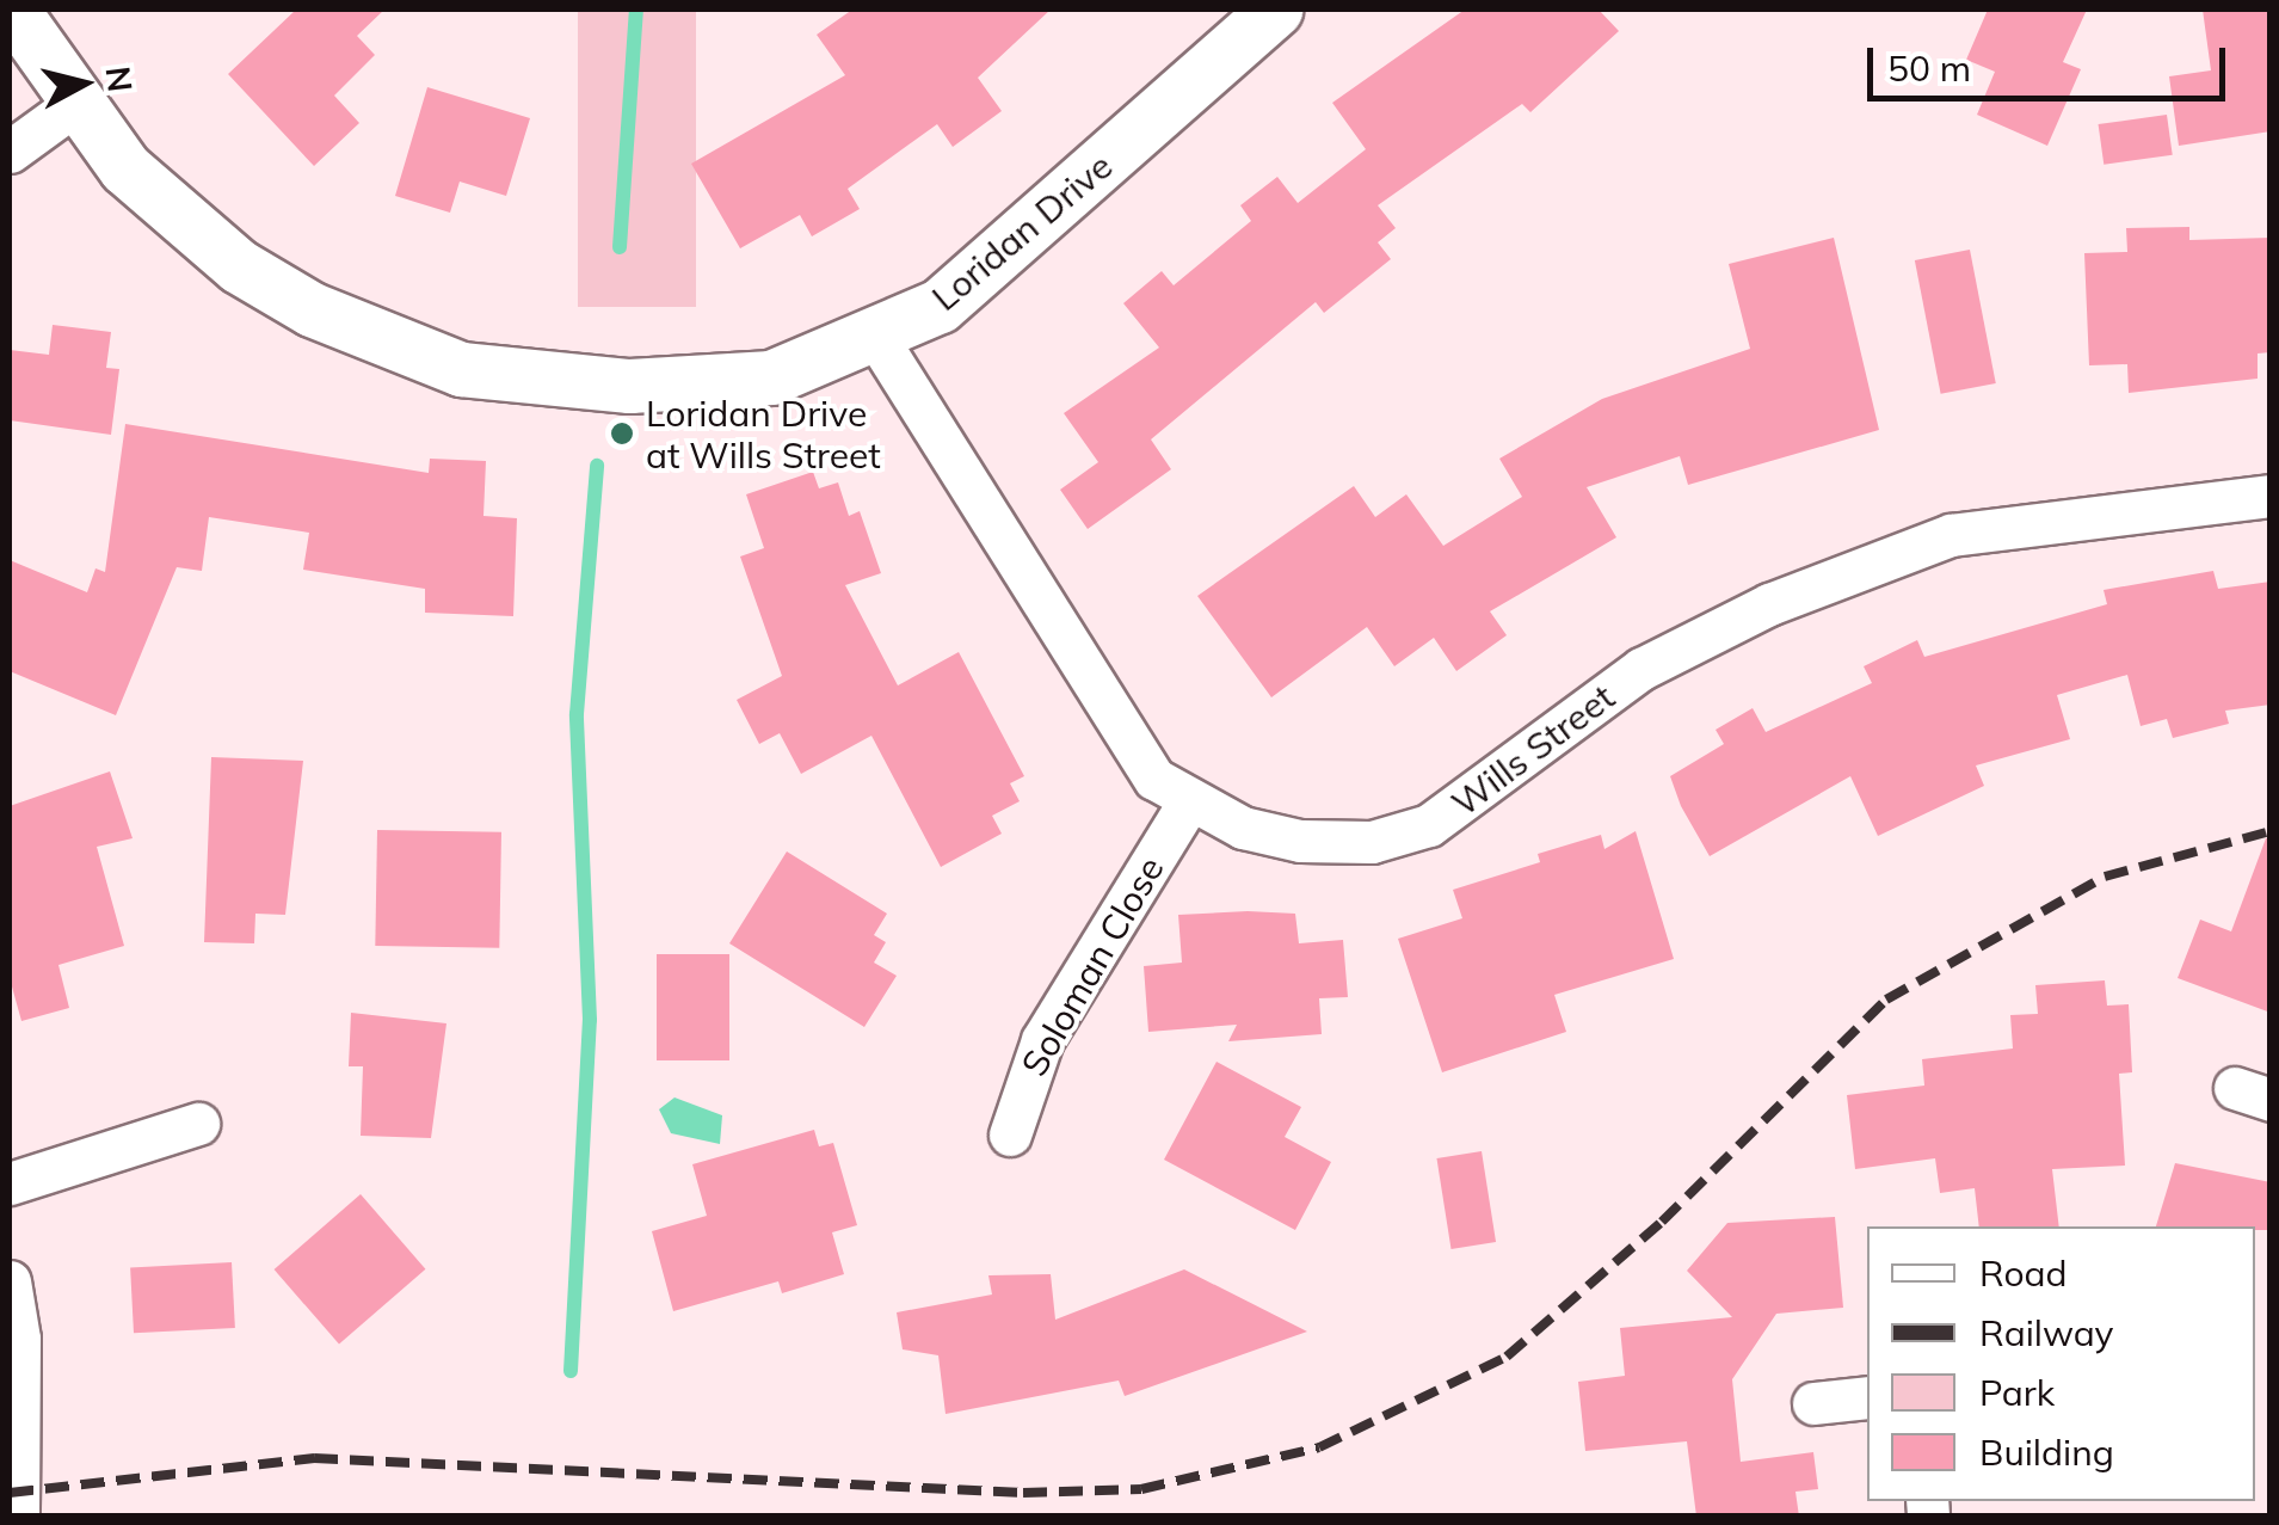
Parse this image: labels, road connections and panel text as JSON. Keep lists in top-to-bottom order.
{
  "streets": {
    "street": ["Loridan Drive", "Wills Street", "Soloman Close"]
  },
  "crossings": [
    ["Loridan Drive", "Wills Street"],
    ["Wills Street", "Soloman Close"]
  ],
  "places": ["Loridan Drive at Wills Street"],
  "legend": [
    "Road",
    "Railway",
    "Park",
    "Building"
  ],
  "scale_bar": "50 m",
  "north": "right"
}
